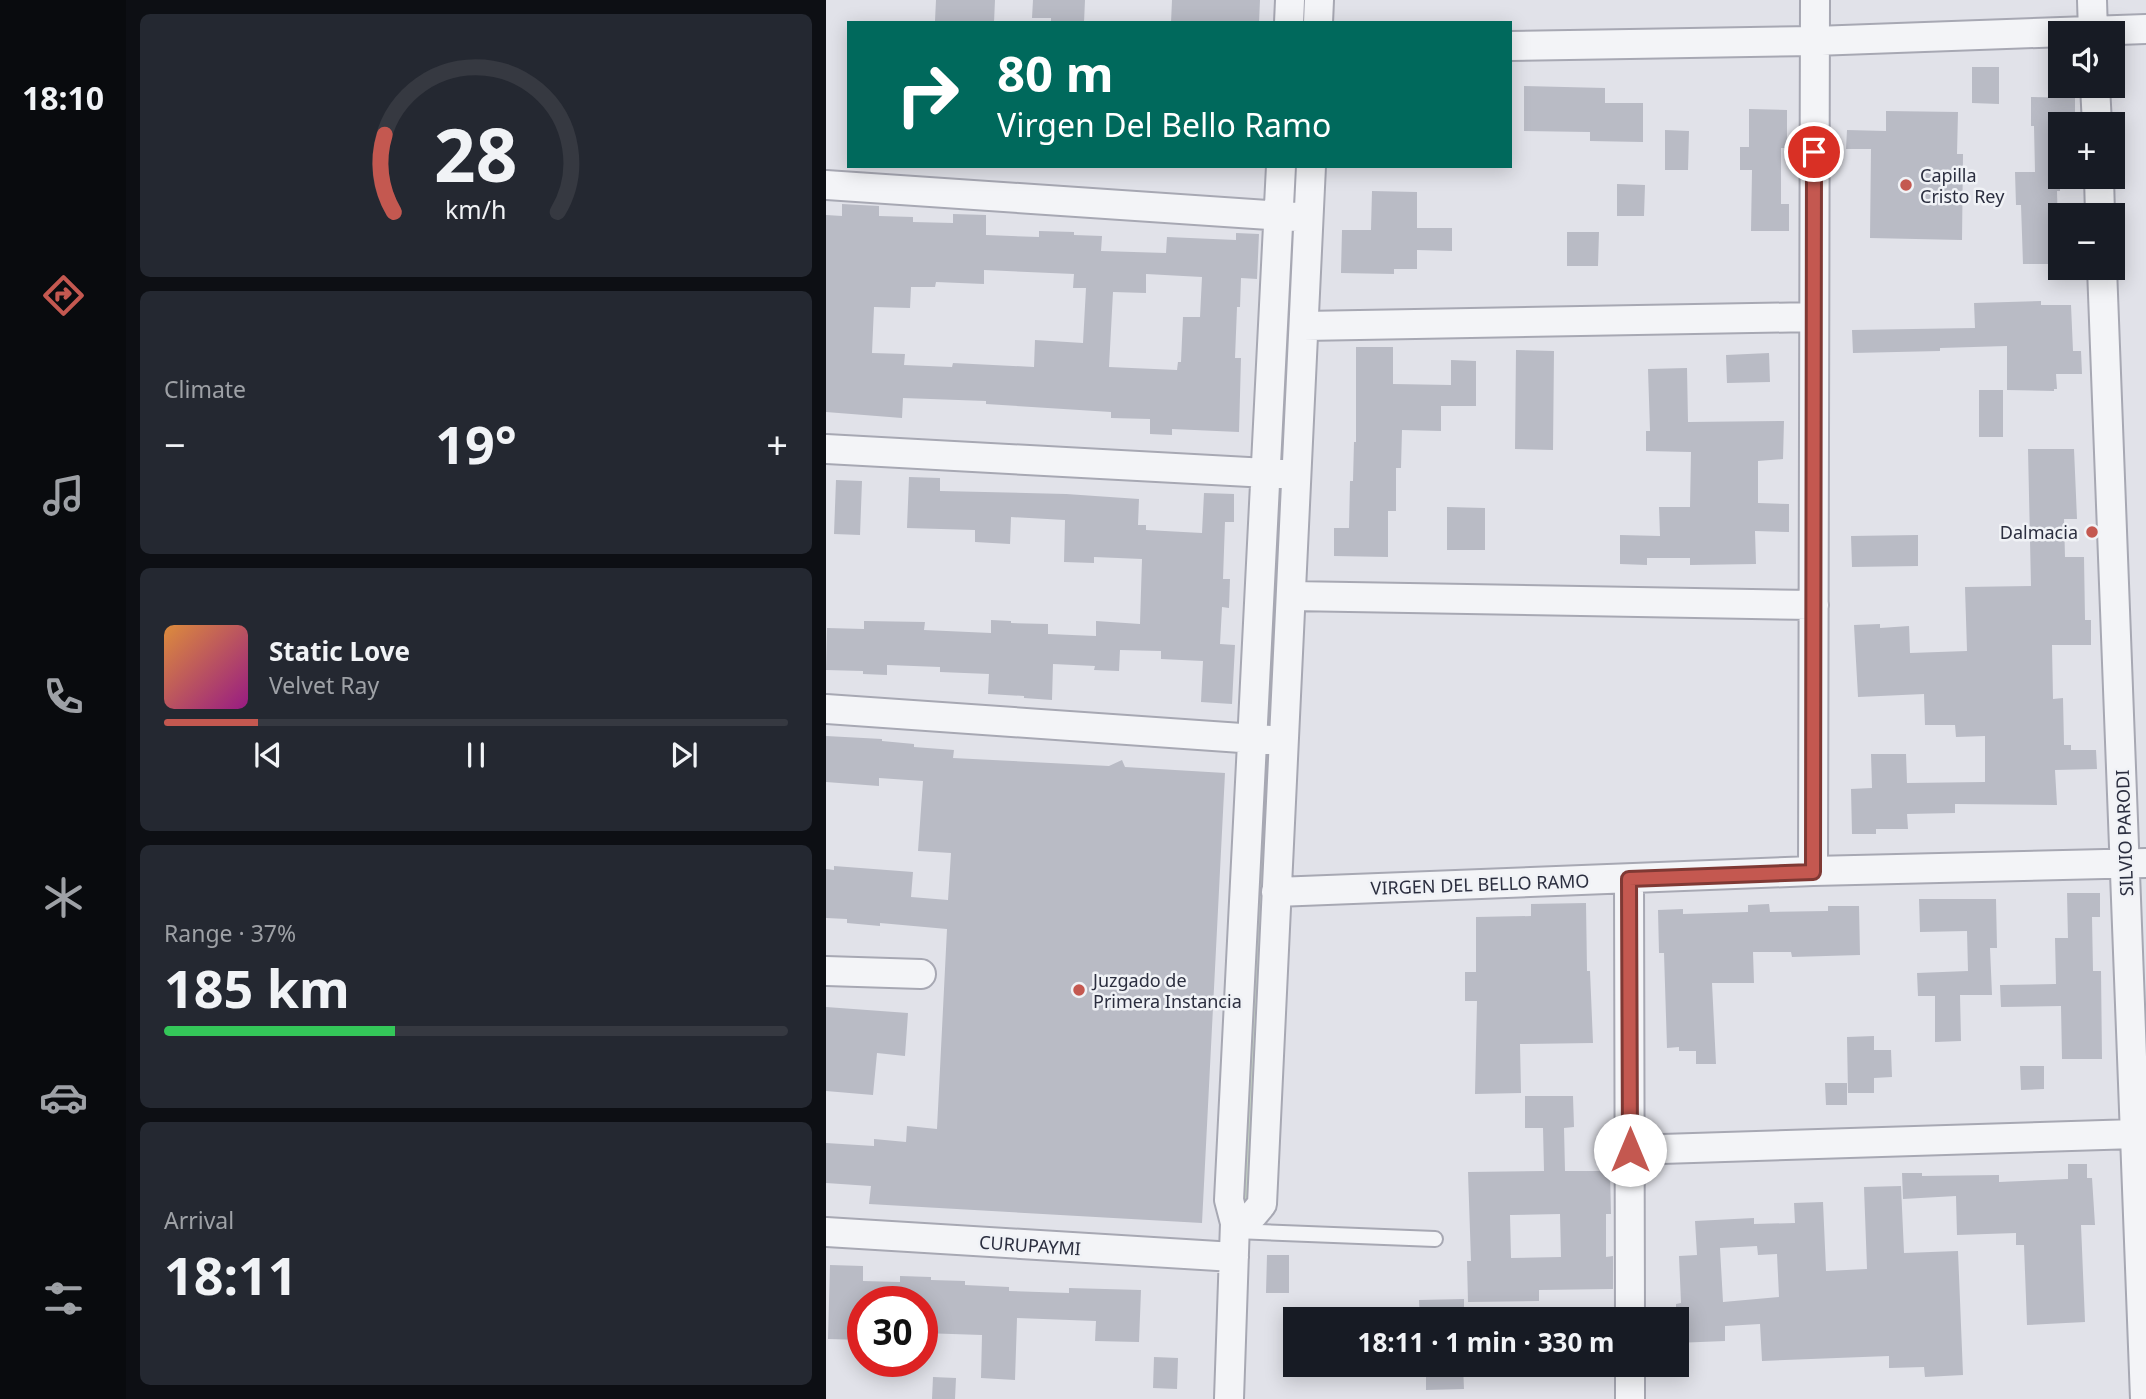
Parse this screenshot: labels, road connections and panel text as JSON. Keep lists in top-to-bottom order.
{
  "streets": {
    "street": ["SILVIO PARODI", "VIRGEN DEL BELLO RAMO", "CURUPAYMI"]
  },
  "crossings": [
    ["SILVIO PARODI", "VIRGEN DEL BELLO RAMO"]
  ],
  "places": ["Capilla Cristo Rey", "Dalmacia", "Juzgado de Primera Instancia"],
  "page": {
    "tabs": "18:10",
    "map_buttons": ["+", "−"],
    "turn": ["80 m", "Virgen Del Bello Ramo"],
    "tile": [
      "Climate",
      ["Range · 37%", "185 km"],
      ["Arrival", "18:11"]
    ],
    "heat": ["−", "19°", "+"],
    "song": ["Static Love", "Velvet Ray"],
    "limit": "30",
    "trip": "18:11 · 1 min · 330 m",
    "gauge": ["28", "km/h"]
  }
}
